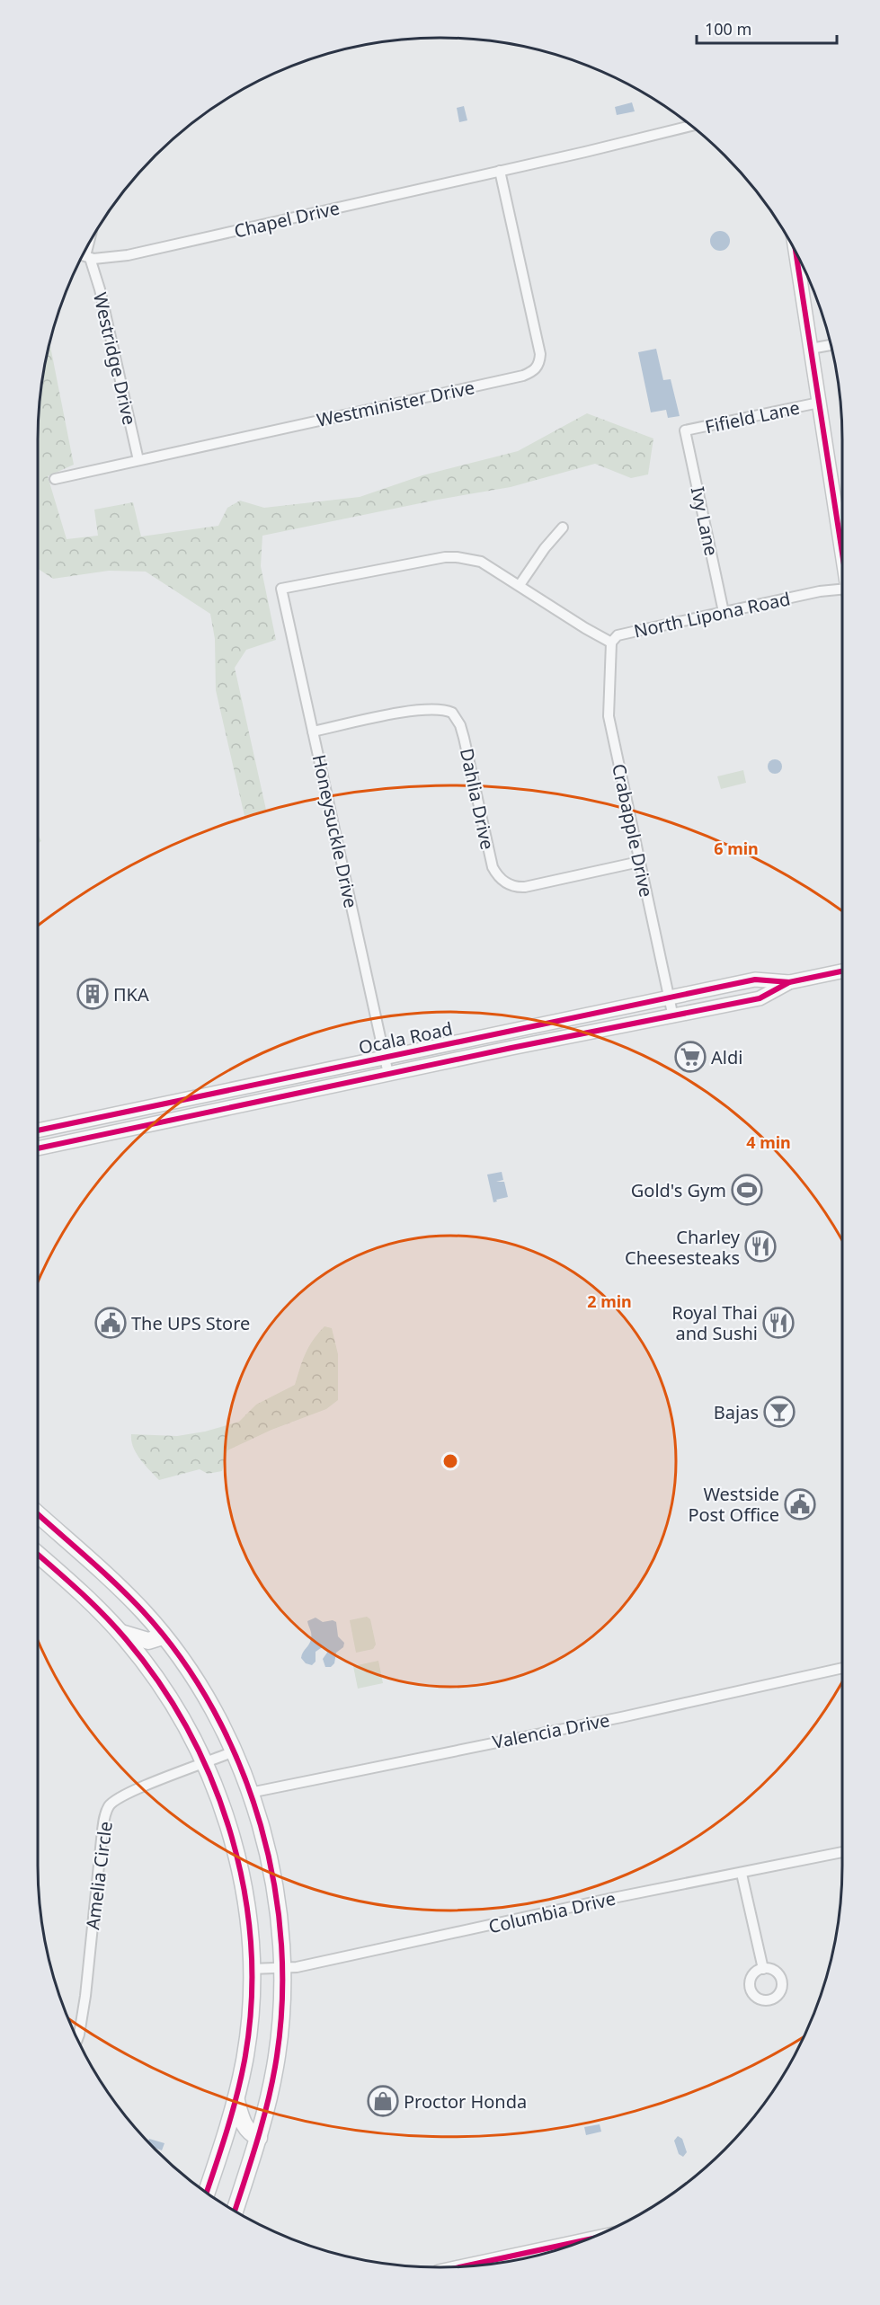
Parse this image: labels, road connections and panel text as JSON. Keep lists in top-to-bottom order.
{
  "streets": {
    "main road": ["Ocala Road"],
    "street": [
      "Chapel Drive",
      "Westridge Drive",
      "Westminister Drive",
      "Fifield Lane",
      "Ivy Lane",
      "North Lipona Road",
      "Dahlia Drive",
      "Crabapple Drive",
      "Honeysuckle Drive",
      "Valencia Drive",
      "Amelia Circle",
      "Columbia Drive"
    ]
  },
  "crossings": [
    ["Chapel Drive", "Westridge Drive"],
    ["Chapel Drive", "Westminister Drive"],
    ["Westridge Drive", "Westminister Drive"],
    ["Fifield Lane", "Ivy Lane"],
    ["Ivy Lane", "North Lipona Road"],
    ["North Lipona Road", "Crabapple Drive"],
    ["North Lipona Road", "Honeysuckle Drive"],
    ["Dahlia Drive", "Crabapple Drive"],
    ["Dahlia Drive", "Honeysuckle Drive"],
    ["Crabapple Drive", "Ocala Road"],
    ["Honeysuckle Drive", "Ocala Road"]
  ],
  "places": {
    "building": ["ΠΚΑ"],
    "supermarket": ["Aldi"],
    "sports": ["Gold's Gym"],
    "restaurant": ["Charley Cheesesteaks", "Royal Thai and Sushi"],
    "public building": ["The UPS Store", "Westside Post Office"],
    "bar": ["Bajas"],
    "shop": ["Proctor Honda"]
  },
  "scale_bar": "100 m",
  "rings": ["6 min", "4 min", "2 min"]
}
